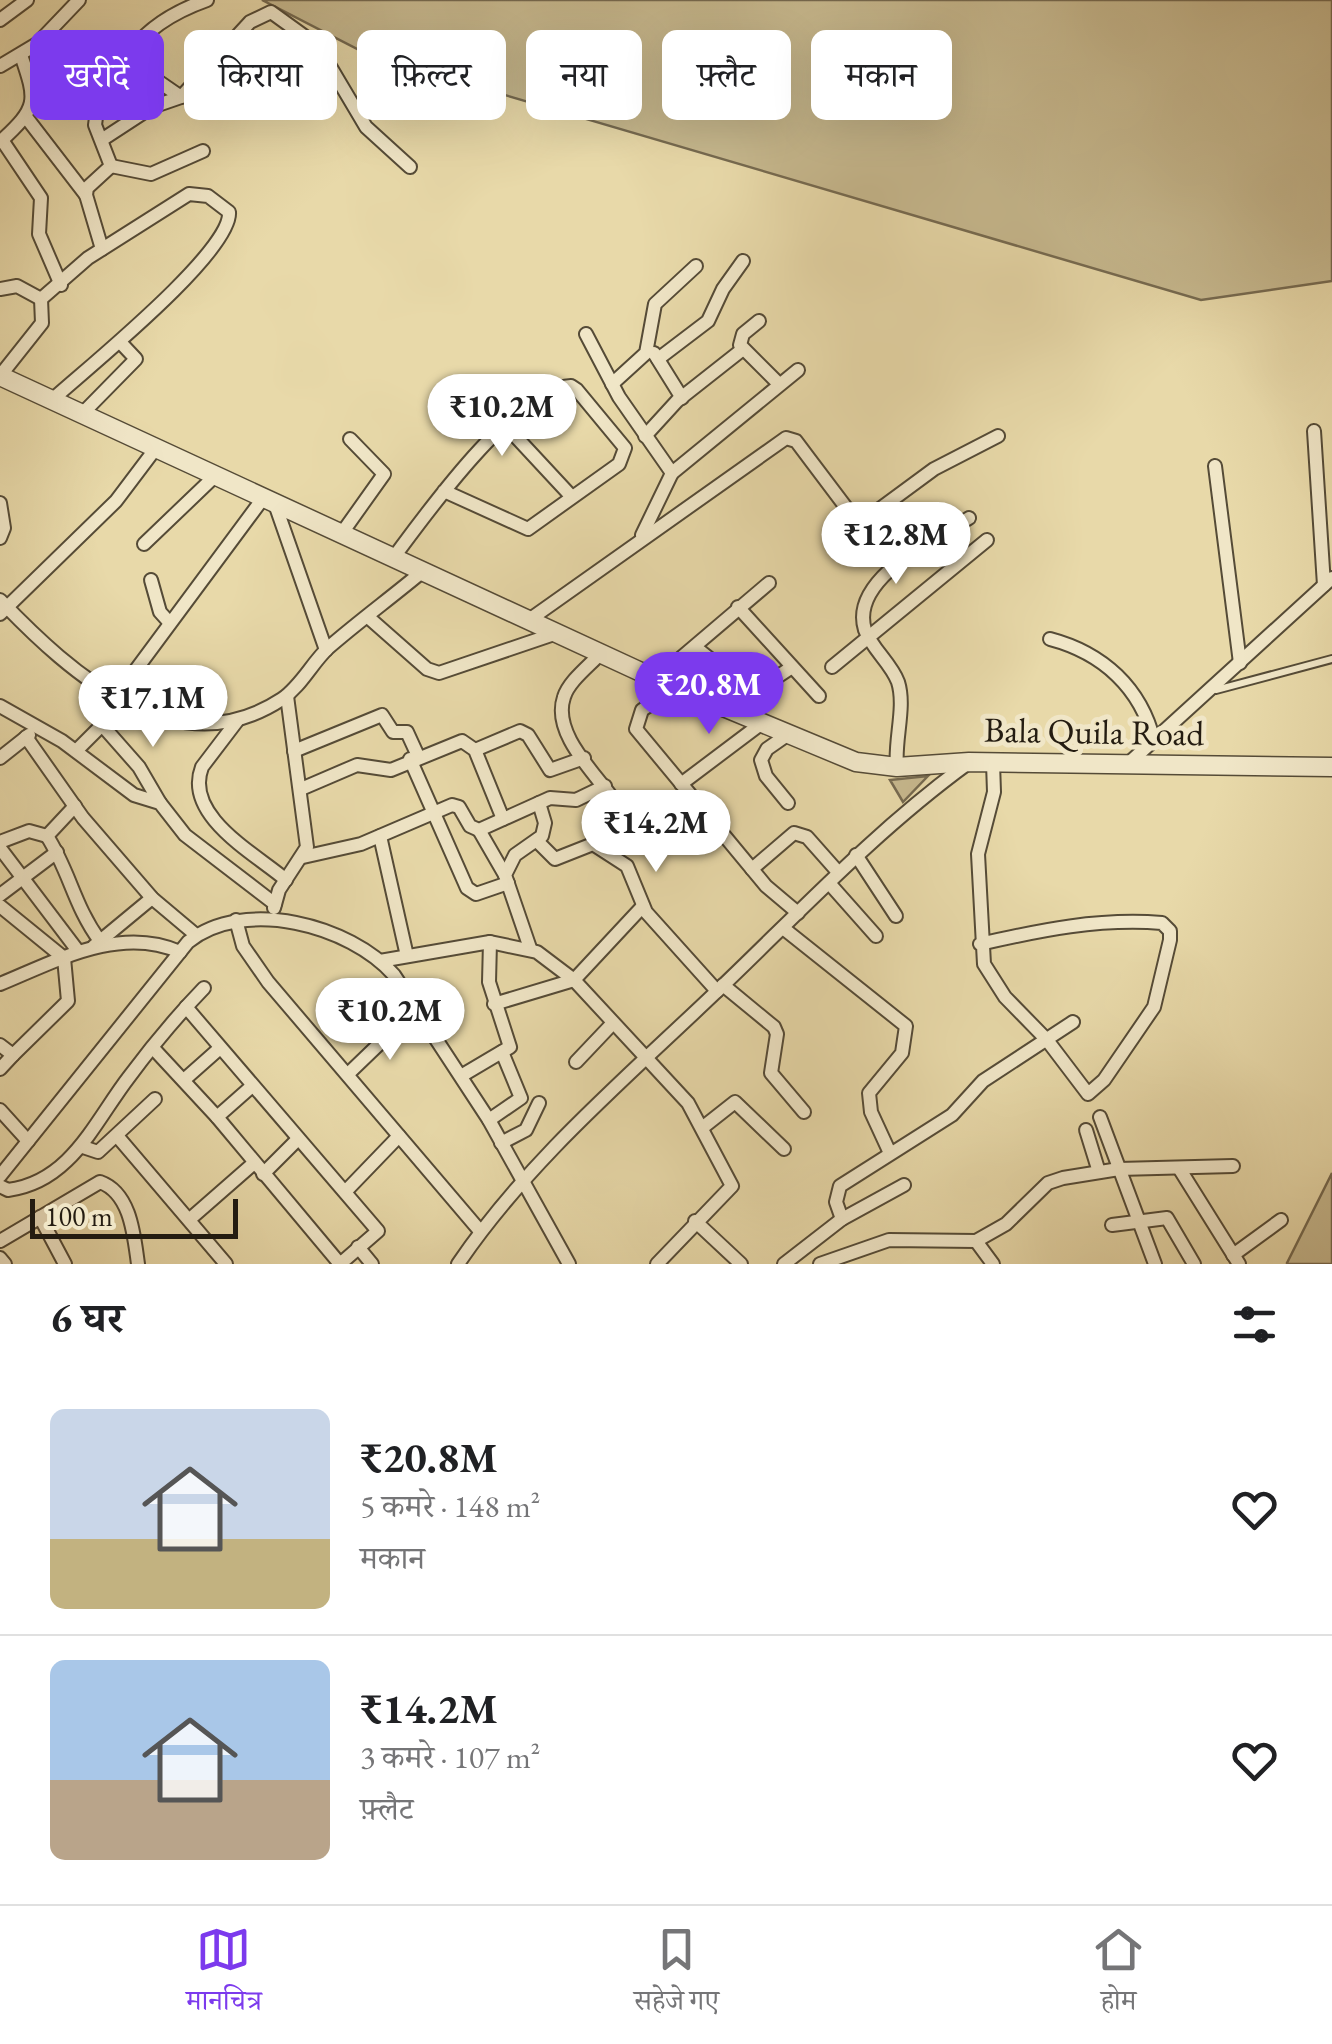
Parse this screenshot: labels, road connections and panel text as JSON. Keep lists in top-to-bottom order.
{
  "streets": {
    "street": ["Bala Quila Road"]
  },
  "scale_bar": "100 m",
  "page": {
    "chip": [
      "खरीदें",
      "किराया",
      "फ़िल्टर",
      "नया",
      "फ़्लैट",
      "मकान"
    ],
    "price": [
      "₹10.2M",
      "₹12.8M",
      "₹20.8M",
      "₹17.1M",
      "₹14.2M",
      "₹10.2M"
    ],
    "scale": "100 m",
    "heading": "6 घर",
    "list": [
      {
        "name": "₹20.8M",
        "note": "5 कमरे · 148 m² · मकान"
      },
      {
        "name": "₹14.2M",
        "note": "3 कमरे · 107 m² · फ़्लैट"
      }
    ],
    "tabs": ["मानचित्र", "सहेजे गए", "होम"]
  }
}
